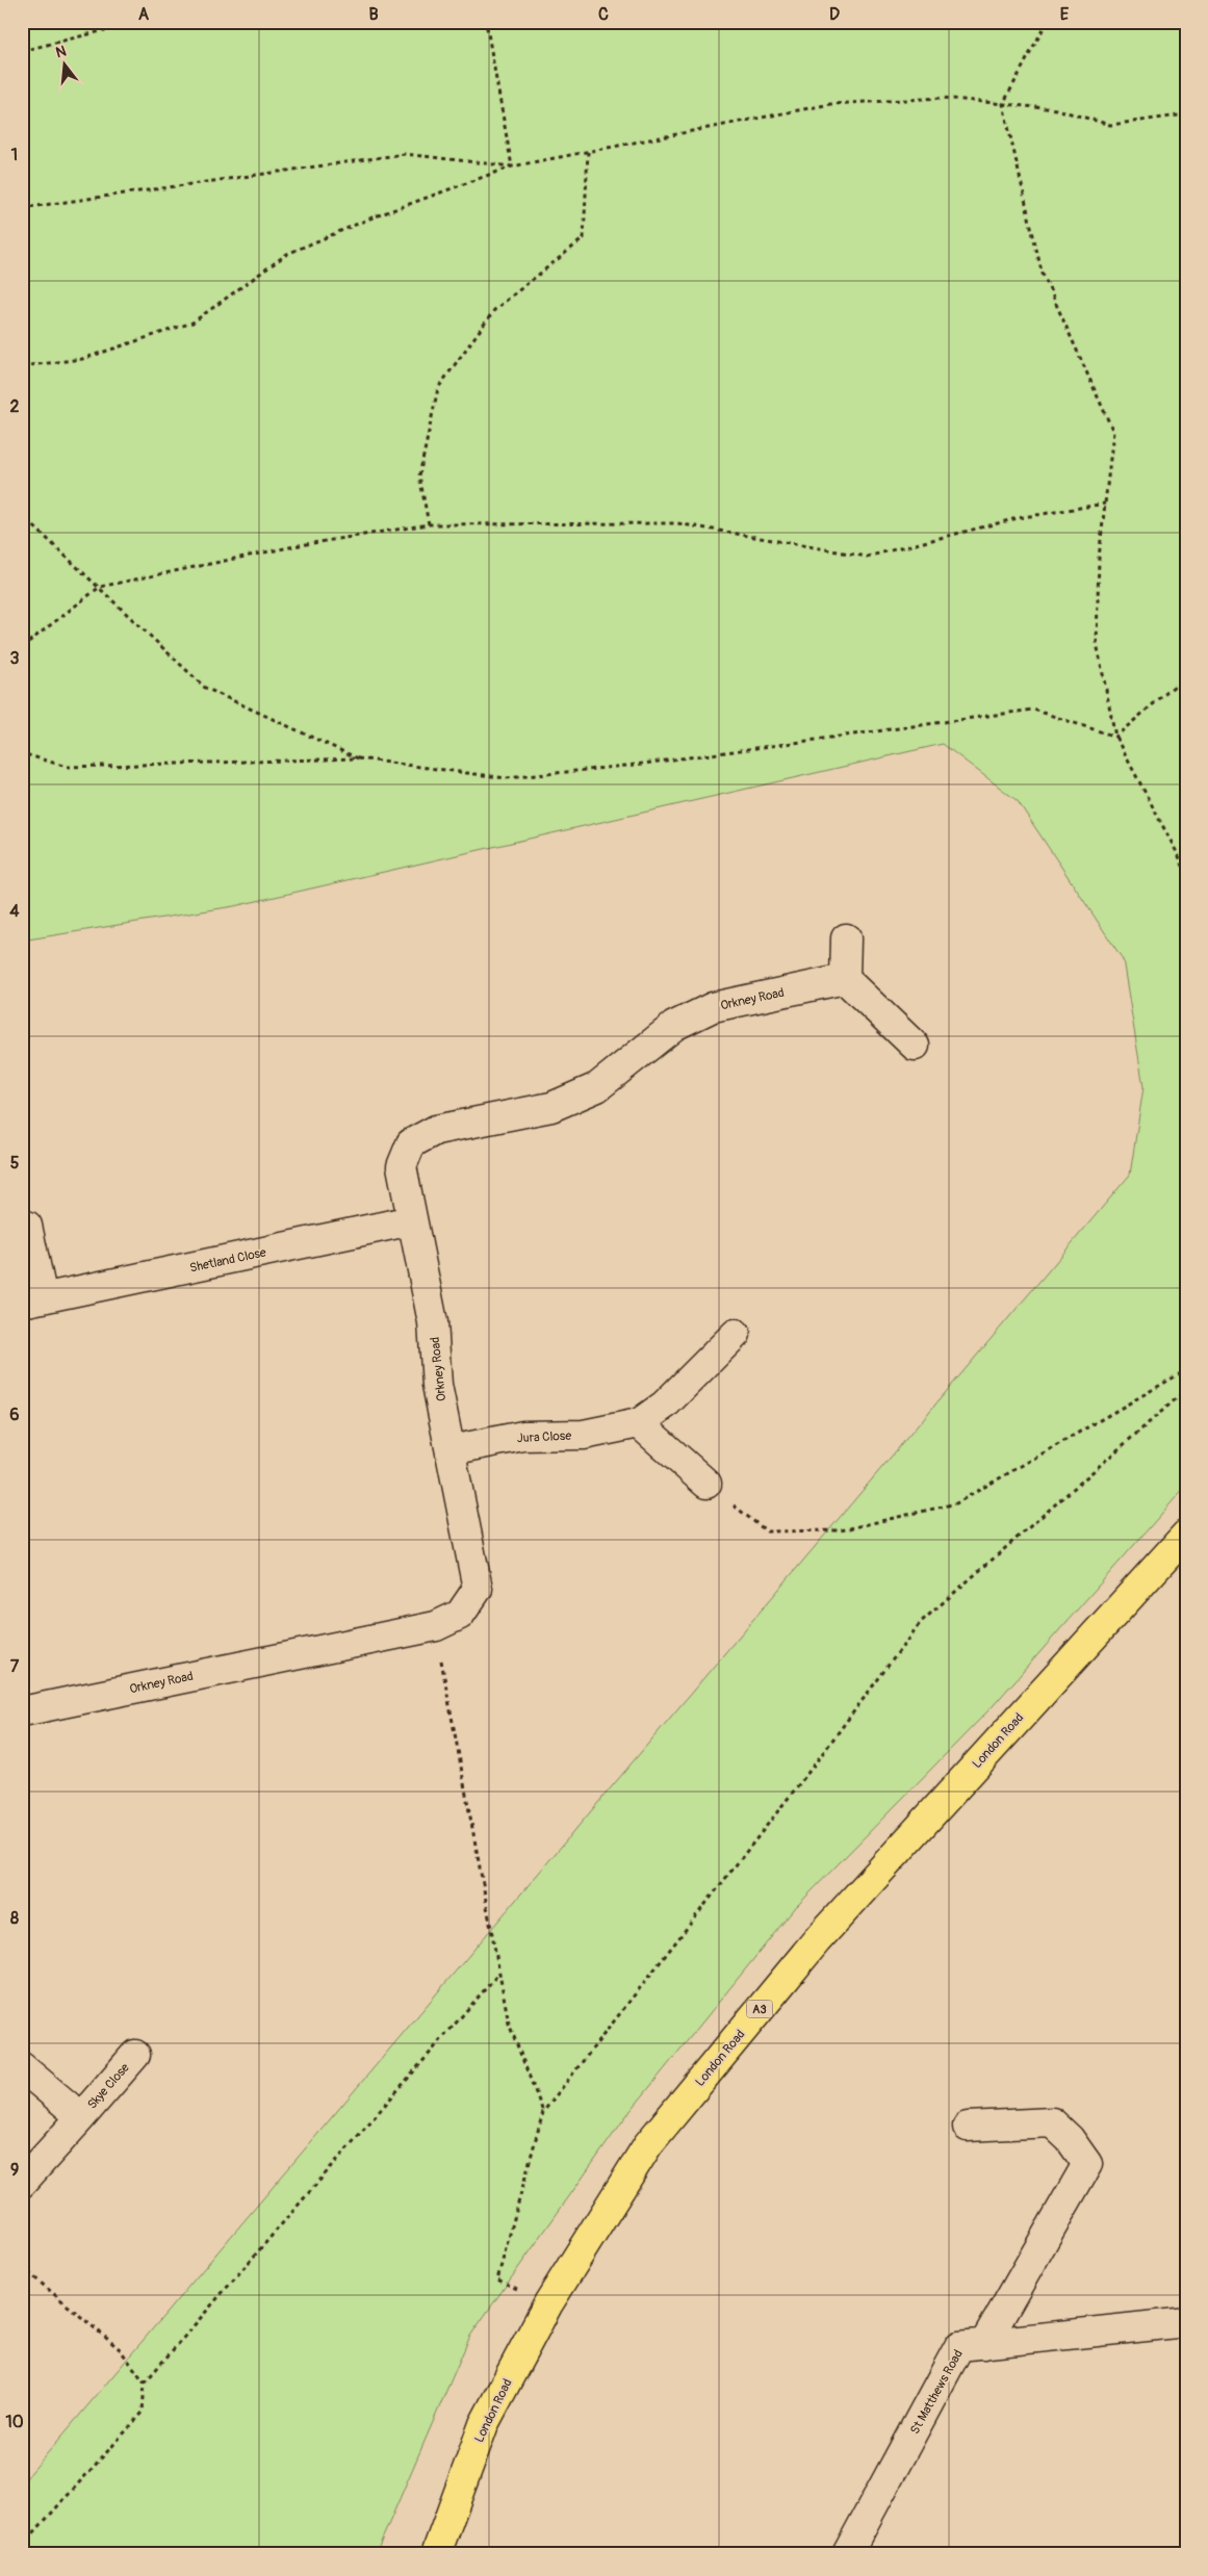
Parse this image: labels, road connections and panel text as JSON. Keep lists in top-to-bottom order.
{
  "streets": {
    "main road": ["London Road", "A3"],
    "street": [
      "Orkney Road",
      "Shetland Close",
      "Jura Close",
      "Skye Close",
      "St Matthews Road"
    ]
  },
  "crossings": [
    ["Orkney Road", "Shetland Close"],
    ["Orkney Road", "Jura Close"]
  ],
  "north": "top",
  "grid": {
    "columns": [
      "A",
      "B",
      "C",
      "D",
      "E"
    ],
    "rows": [
      "1",
      "2",
      "3",
      "4",
      "5",
      "6",
      "7",
      "8",
      "9",
      "10"
    ]
  }
}
